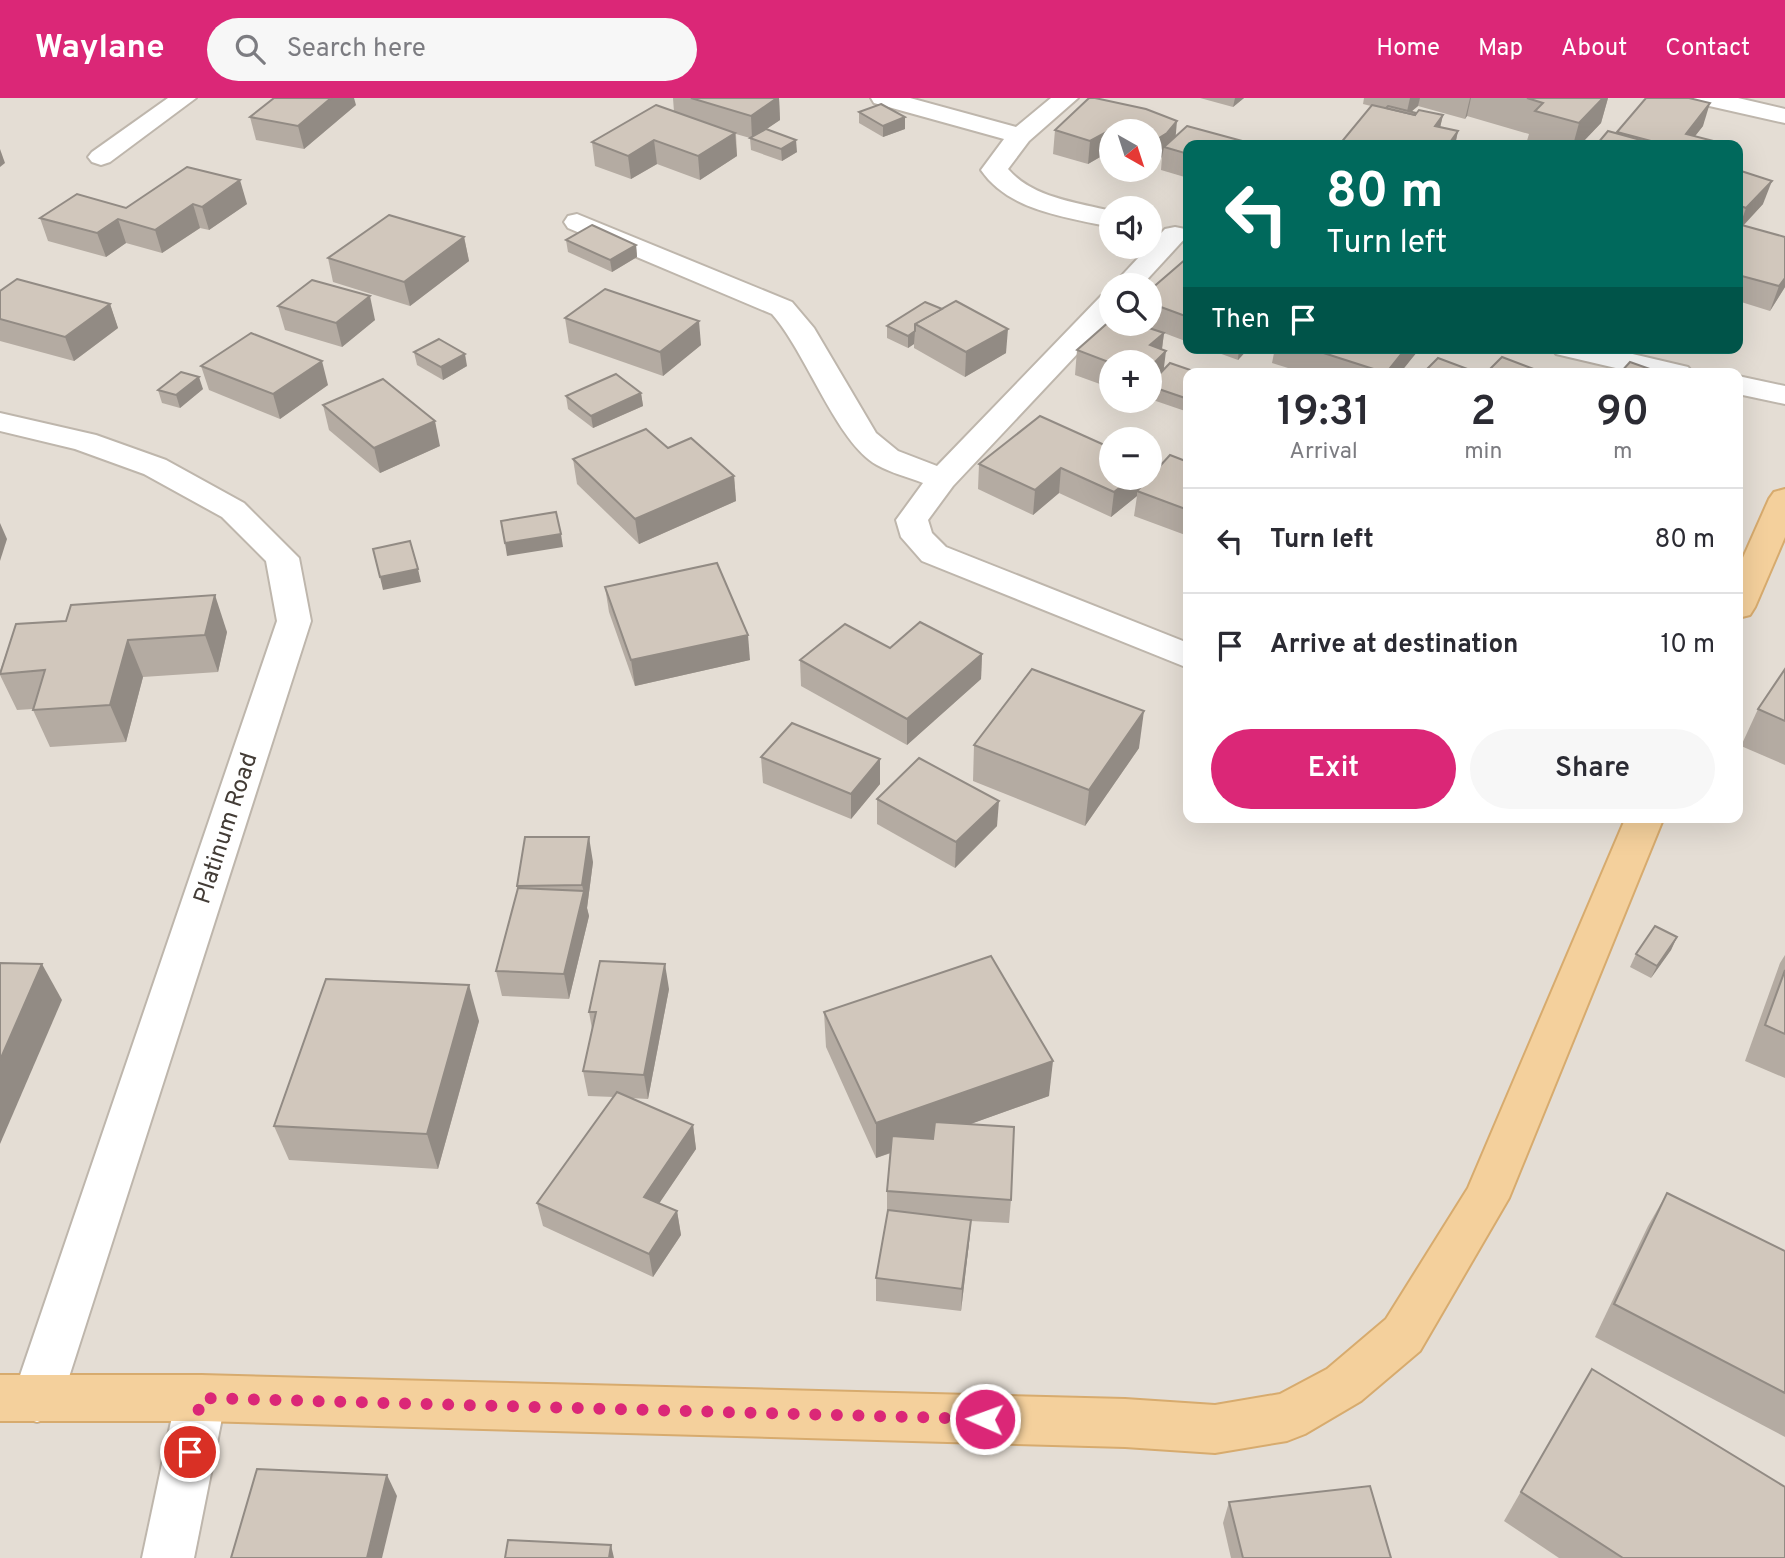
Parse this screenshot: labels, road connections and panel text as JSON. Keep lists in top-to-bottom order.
{
  "streets": {
    "street": ["Platinum Road"]
  },
  "north": "bottom right",
  "page": {
    "header": "Waylane",
    "search": "Search here",
    "nav": [
      "Home",
      "Map",
      "About",
      "Contact"
    ],
    "map_buttons": ["+", "−"],
    "turn": ["80 m", "Turn left"],
    "then": "Then",
    "eta": [
      "19:31",
      "Arrival",
      "2",
      "min",
      "90",
      "m"
    ],
    "list": [
      {
        "name": "Turn left",
        "value": "80 m"
      },
      {
        "name": "Arrive at destination",
        "value": "10 m"
      }
    ],
    "buttons": ["Exit", "Share"]
  }
}
